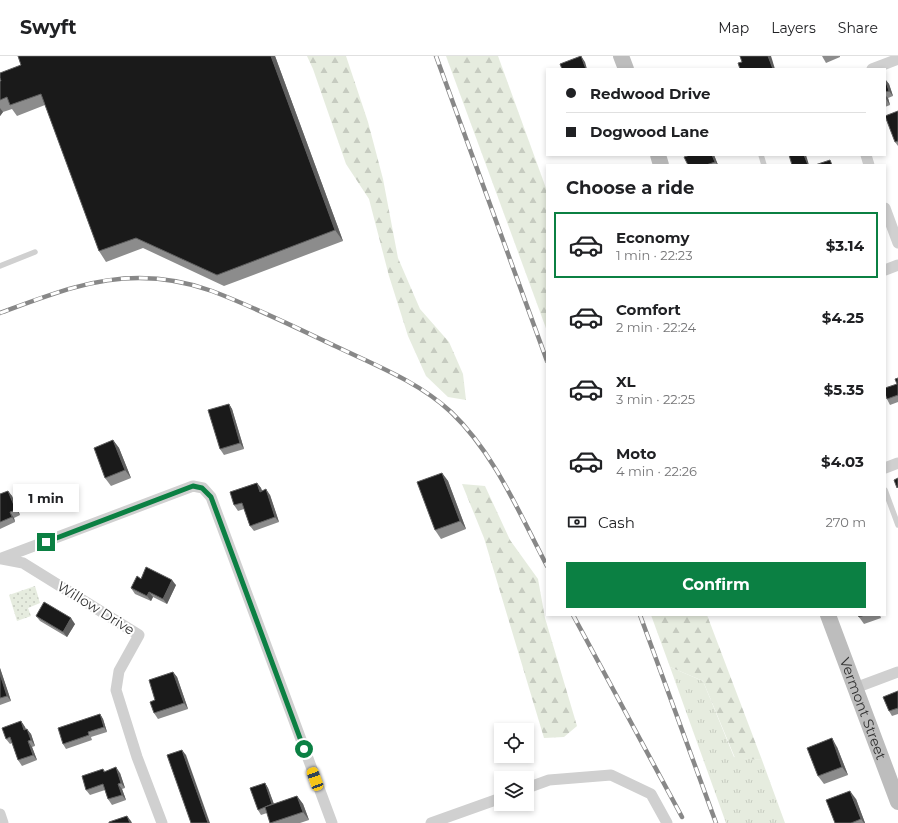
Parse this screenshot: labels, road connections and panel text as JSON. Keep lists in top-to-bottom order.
{
  "streets": {
    "street": ["Willow Drive", "Vermont Street"]
  },
  "page": {
    "header": "Swyft",
    "nav": ["Map", "Layers", "Share"],
    "banner": ["Redwood Drive", "Dogwood Lane"],
    "heading": "Choose a ride",
    "list": [
      {
        "name": "Economy",
        "note": "1 min · 22:23",
        "value": "$3.14"
      },
      {
        "name": "Comfort",
        "note": "2 min · 22:24",
        "value": "$4.25"
      },
      {
        "name": "XL",
        "note": "3 min · 22:25",
        "value": "$5.35"
      },
      {
        "name": "Moto",
        "note": "4 min · 22:26",
        "value": "$4.03"
      }
    ],
    "bubble": "1 min",
    "pay": ["Cash", "270 m"],
    "buttons": "Confirm"
  }
}
